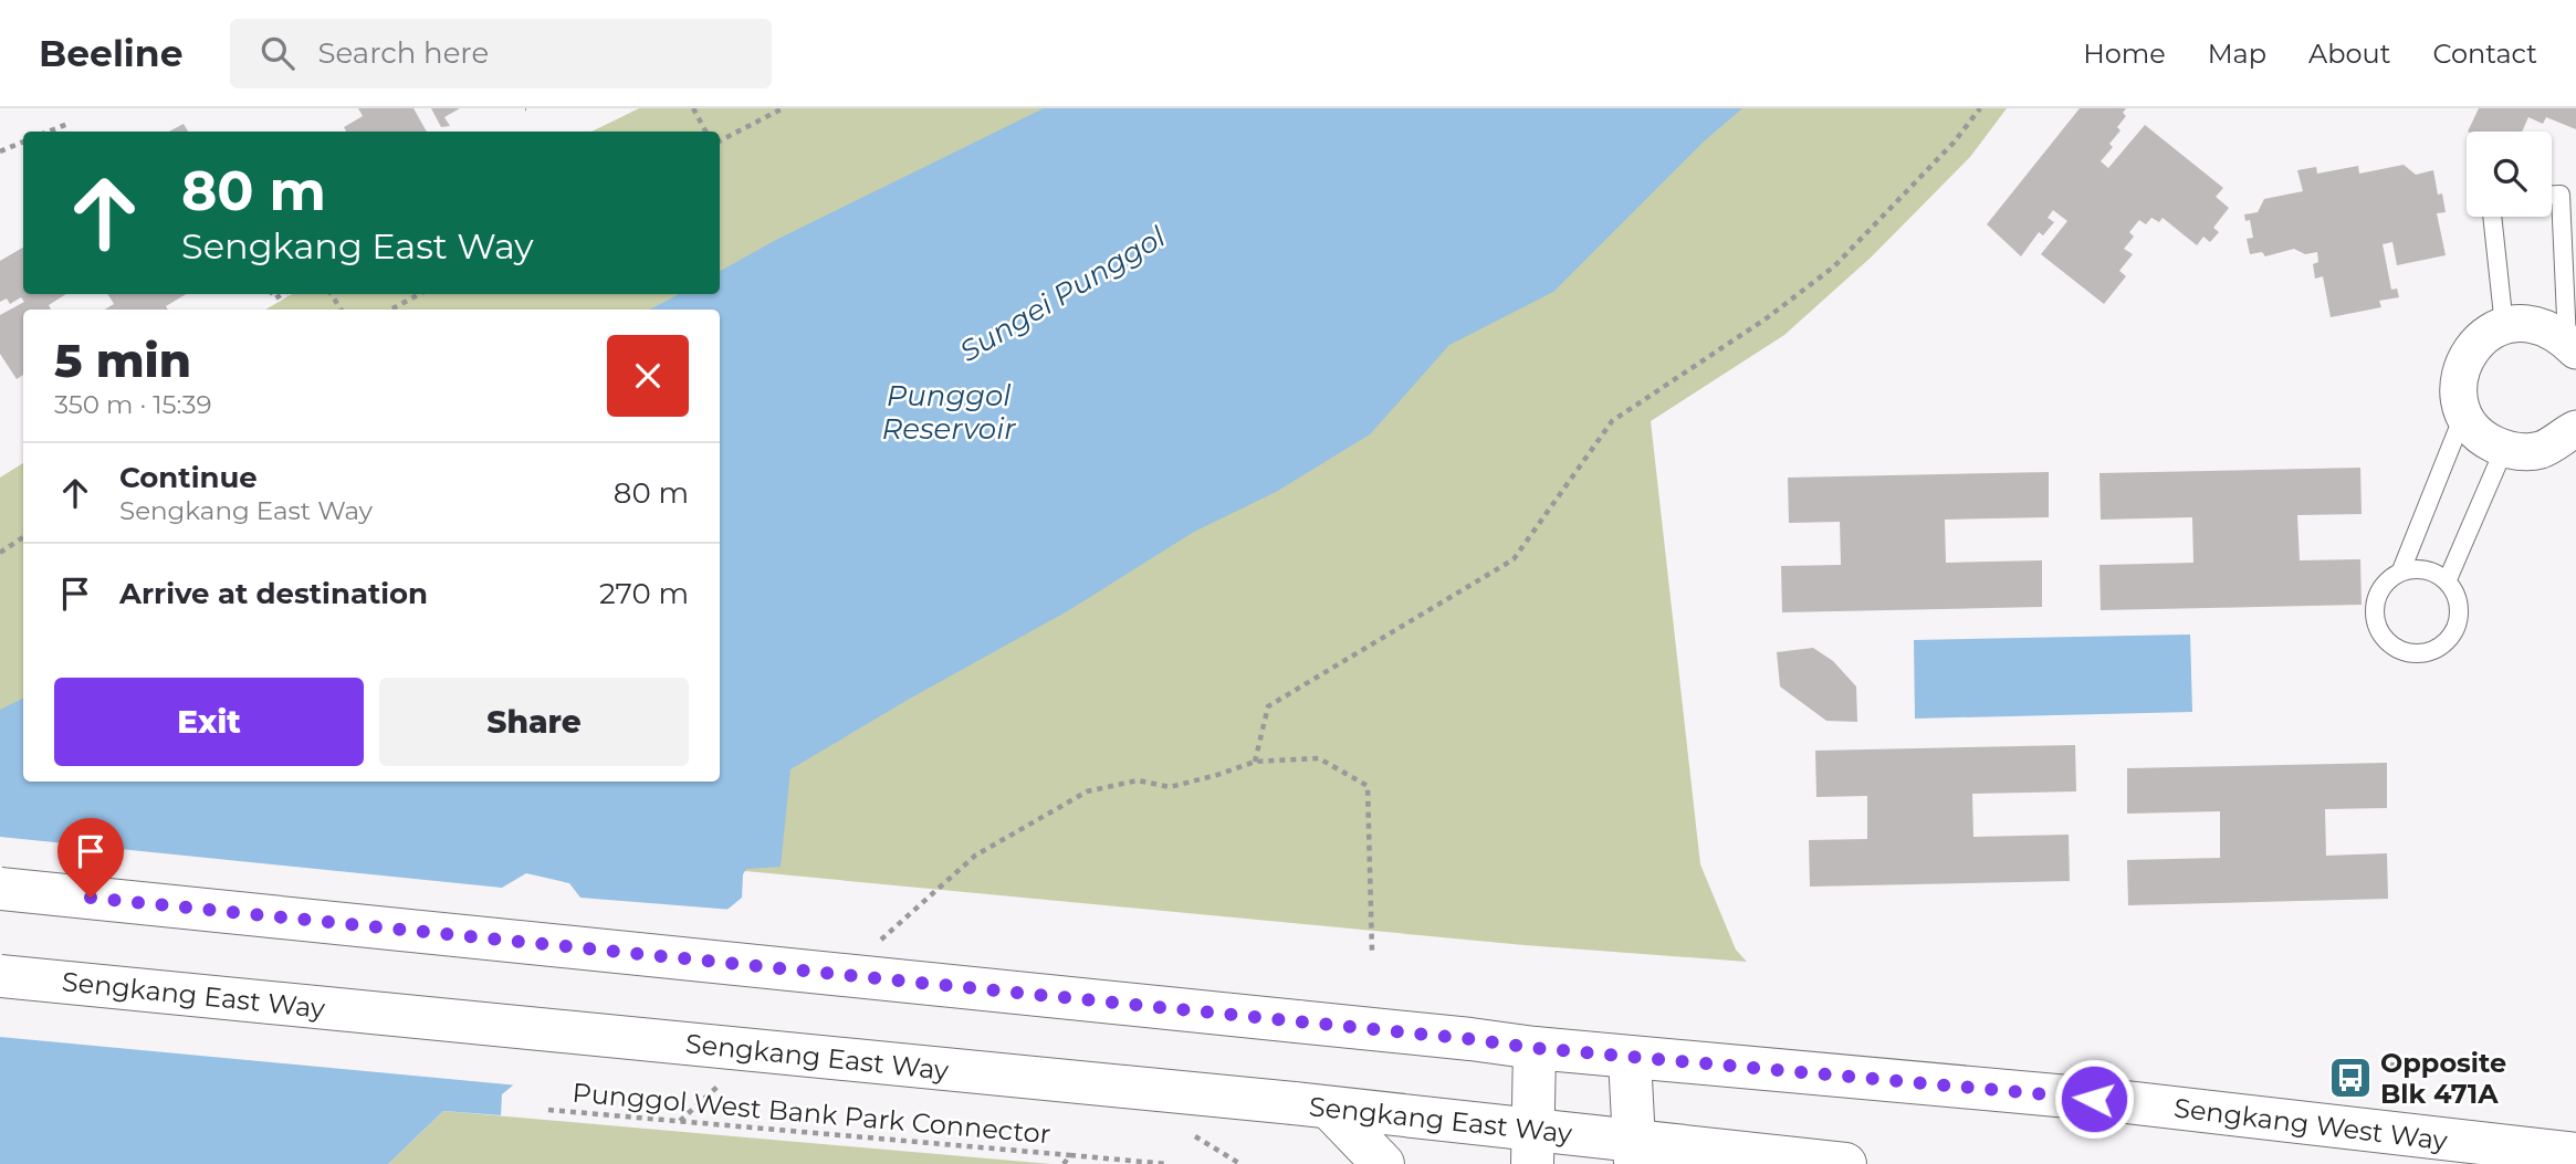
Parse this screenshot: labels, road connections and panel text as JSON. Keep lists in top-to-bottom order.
{
  "streets": {
    "main road": ["Sengkang East Way", "Sengkang West Way"],
    "path": ["Punggol West Bank Park Connector"]
  },
  "water": ["Sungei Punggol", "Punggol Reservoir"],
  "places": {
    "bus stop": ["Opposite Blk 471A"]
  },
  "page": {
    "header": "Beeline",
    "search": "Search here",
    "nav": [
      "Home",
      "Map",
      "About",
      "Contact"
    ],
    "turn": ["80 m", "Sengkang East Way"],
    "heading": ["5 min", "350 m · 15:39"],
    "list": [
      {
        "name": "Continue",
        "note": "Sengkang East Way",
        "value": "80 m"
      },
      {
        "name": "Arrive at destination",
        "value": "270 m"
      }
    ],
    "buttons": ["Exit", "Share"]
  }
}
